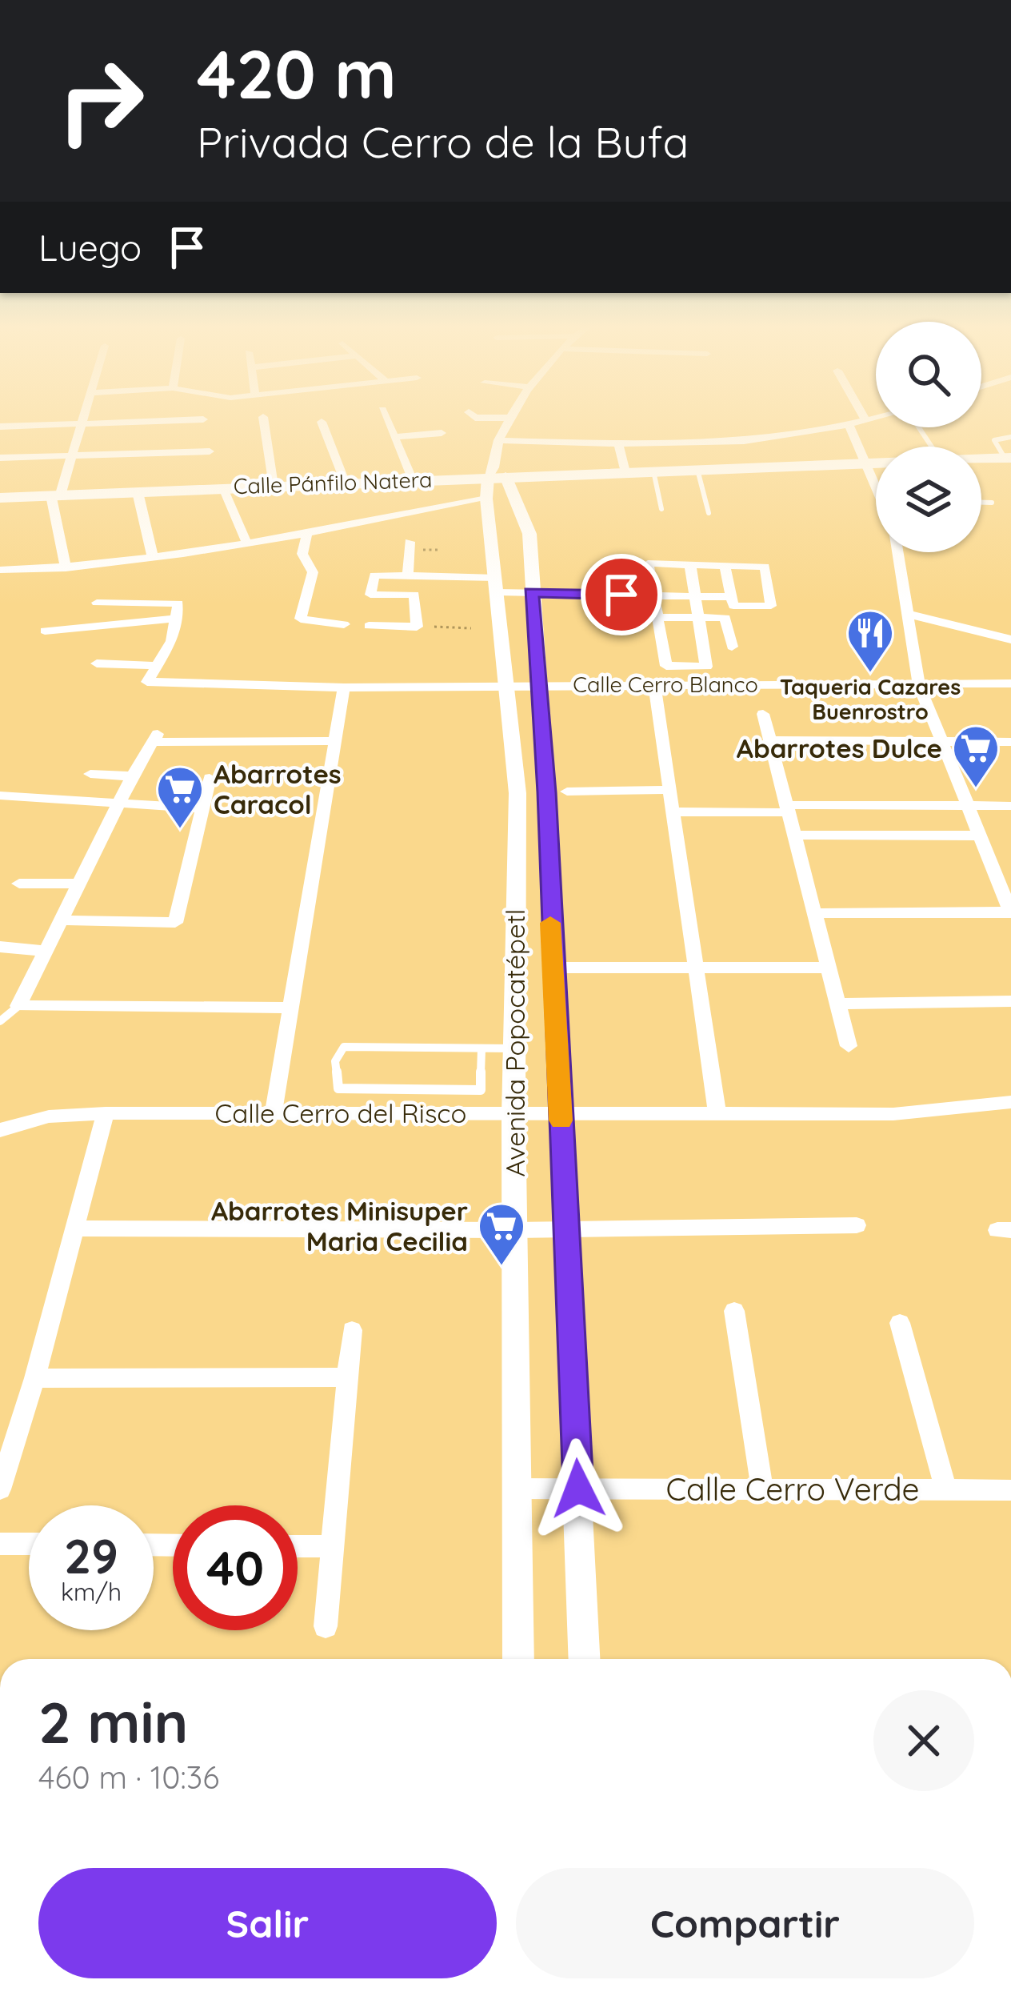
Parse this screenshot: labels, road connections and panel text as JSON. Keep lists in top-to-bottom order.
{
  "streets": {
    "main road": ["Calle Pánfilo Natera"],
    "street": [
      "Calle Cerro Blanco",
      "Avenida Popocatépetl",
      "Calle Cerro del Risco",
      "Calle Cerro Verde"
    ]
  },
  "crossings": [
    ["Calle Pánfilo Natera", "Avenida Popocatépetl"],
    ["Calle Cerro Blanco", "Avenida Popocatépetl"],
    ["Avenida Popocatépetl", "Calle Cerro del Risco"],
    ["Avenida Popocatépetl", "Calle Cerro Verde"]
  ],
  "places": {
    "restaurant": ["Taqueria Cazares Buenrostro"],
    "supermarket": ["Abarrotes Dulce", "Abarrotes Caracol", "Abarrotes Minisuper Maria Cecilia"]
  },
  "page": {
    "turn": ["420 m", "Privada Cerro de la Bufa"],
    "then": "Luego",
    "speed": "29 km/h",
    "limit": "40",
    "heading": ["2 min", "460 m · 10:36"],
    "buttons": ["Salir", "Compartir"]
  }
}
